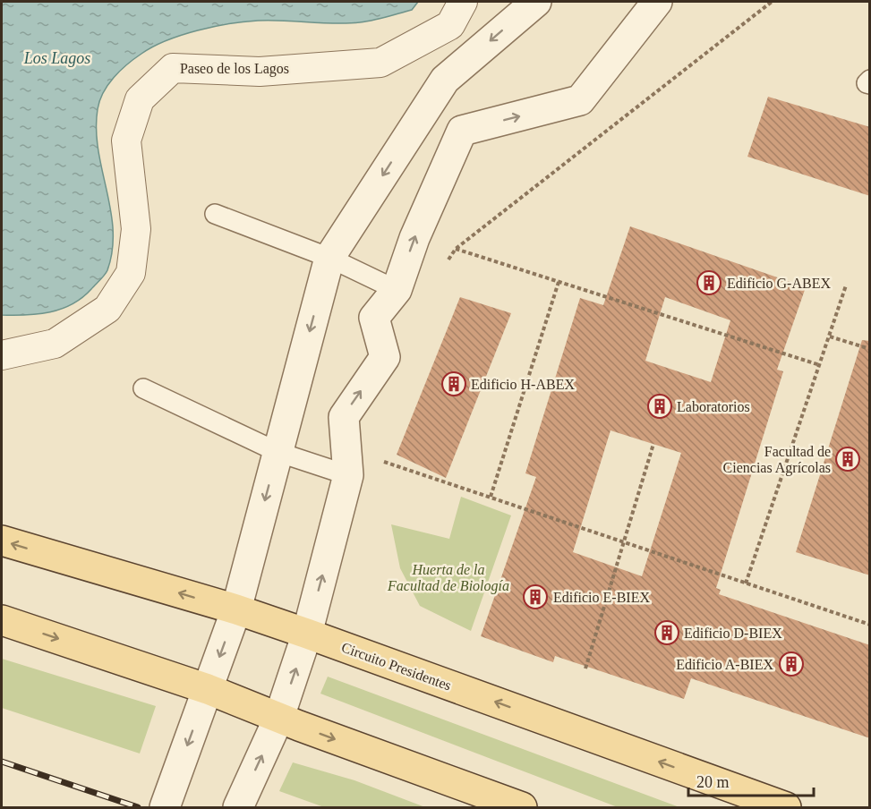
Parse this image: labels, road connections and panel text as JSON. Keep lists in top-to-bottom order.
{
  "streets": {
    "main road": ["Circuito Presidentes"],
    "street": ["Paseo de los Lagos"]
  },
  "water": ["Los Lagos"],
  "parks": ["Huerta de la Facultad de Biología"],
  "places": {
    "building": [
      "Edificio G-ABEX",
      "Edificio H-ABEX",
      "Laboratorios",
      "Facultad de Ciencias Agrícolas",
      "Edificio E-BIEX",
      "Edificio D-BIEX",
      "Edificio A-BIEX"
    ]
  },
  "scale_bar": "20 m"
}
